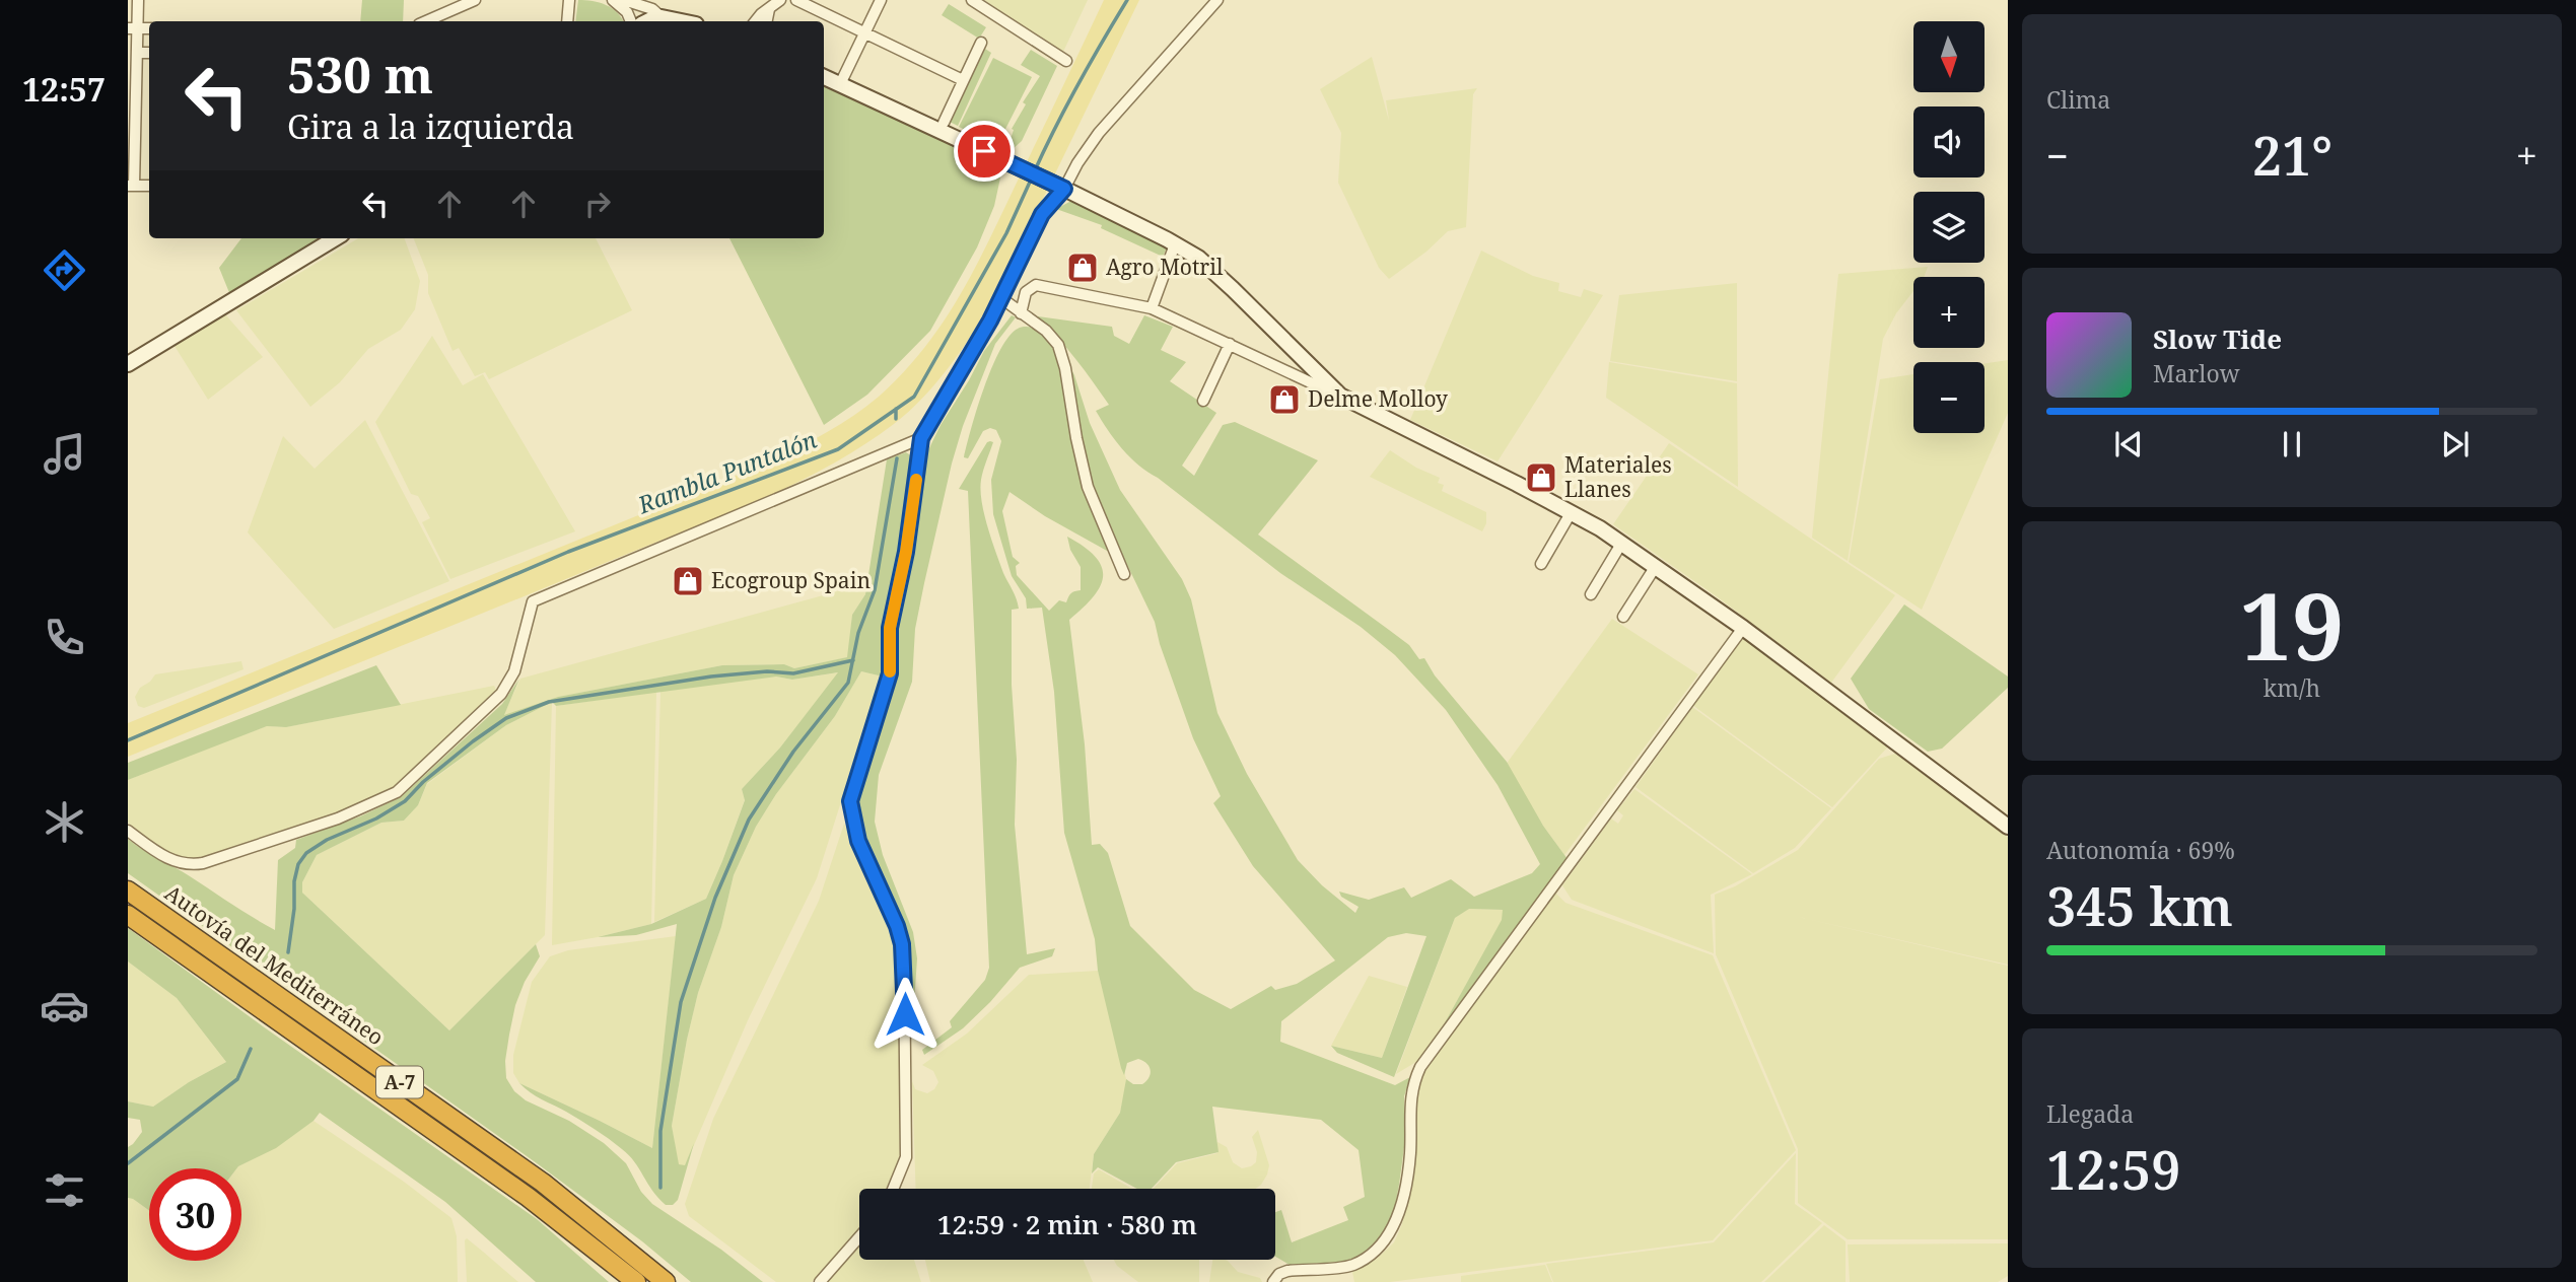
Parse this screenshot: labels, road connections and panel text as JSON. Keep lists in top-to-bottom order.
{
  "streets": {
    "highway": ["Autovía del Mediterráneo", "A-7"]
  },
  "water": ["Rambla Puntalón"],
  "places": {
    "shop": [
      "Agro Motril",
      "Delme Molloy",
      "Materiales Llanes",
      "Ecogroup Spain"
    ]
  },
  "north": "bottom",
  "page": {
    "tabs": "12:57",
    "tile": [
      "Clima",
      ["19", "km/h"],
      ["Autonomía · 69%", "345 km"],
      ["Llegada", "12:59"]
    ],
    "map_buttons": ["+", "−"],
    "turn": ["530 m", "Gira a la izquierda"],
    "heat": ["−", "21°", "+"],
    "song": ["Slow Tide", "Marlow"],
    "limit": "30",
    "trip": "12:59 · 2 min · 580 m"
  }
}
